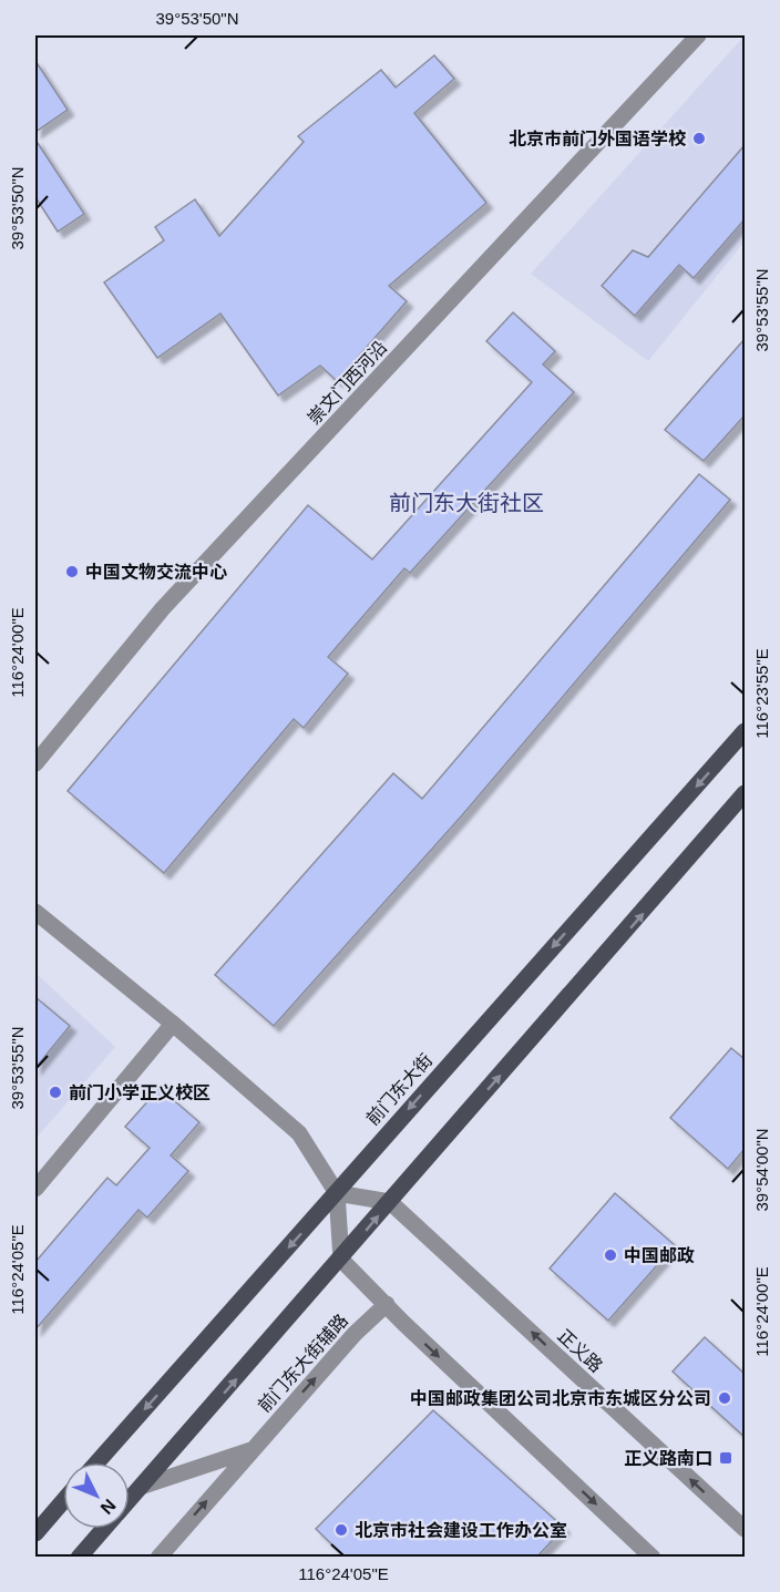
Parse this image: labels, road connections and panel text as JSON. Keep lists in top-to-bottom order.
{
  "streets": {
    "main road": ["前门东大街"],
    "street": ["崇文门西河沿", "正义路", "前门东大街辅路"]
  },
  "one_way": ["前门东大街辅路"],
  "districts": ["前门东大街社区"],
  "places": {
    "other": [
      "北京市前门外国语学校",
      "中国文物交流中心",
      "前门小学正义校区",
      "中国邮政",
      "中国邮政集团公司北京市东城区分公司",
      "北京市社会建设工作办公室"
    ],
    "transit": ["正义路南口"]
  },
  "north": "bottom right",
  "coordinates": [
    "39°53'50\"N",
    "39°53'55\"N",
    "116°24'00\"E",
    "116°23'55\"E",
    "39°54'00\"N",
    "116°24'05\"E"
  ]
}
